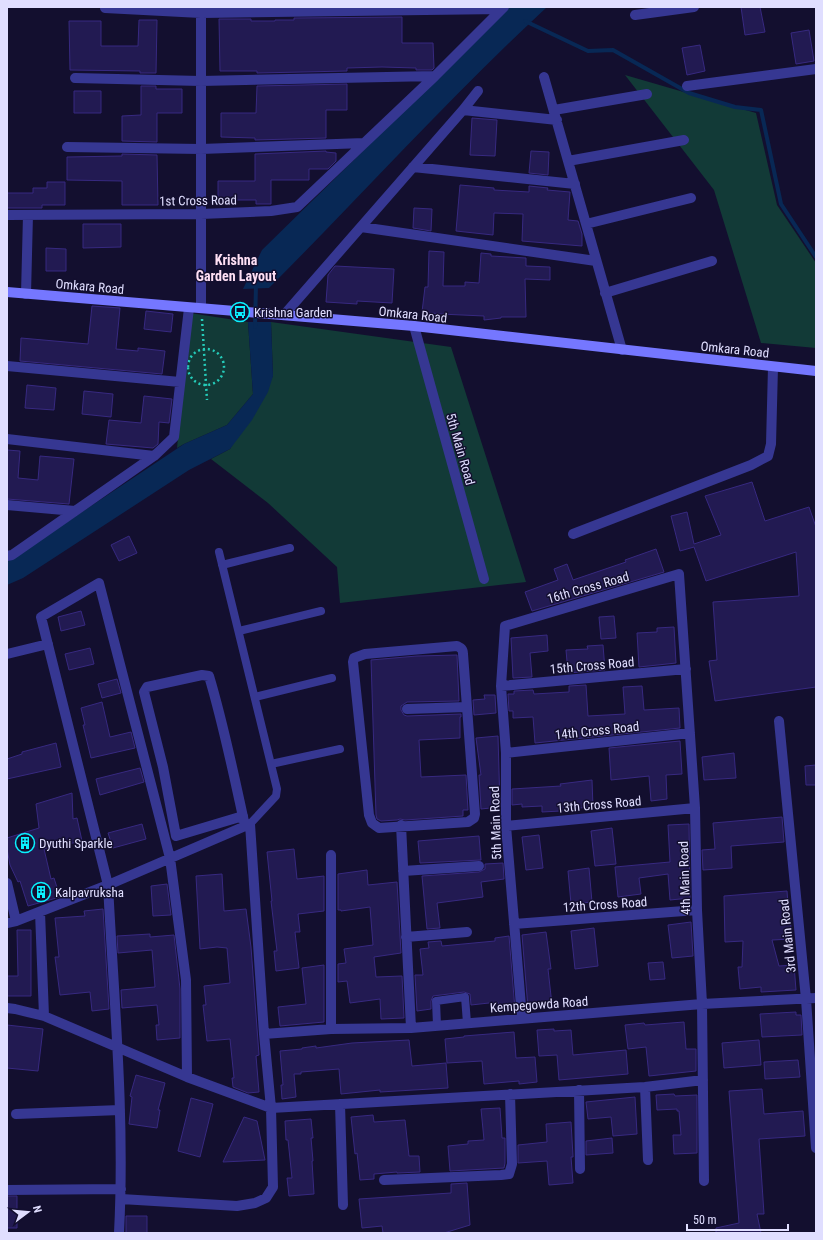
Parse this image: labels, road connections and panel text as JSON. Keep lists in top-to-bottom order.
{
  "streets": {
    "street": [
      "1st Cross Road",
      "Omkara Road",
      "5th Main Road",
      "16th Cross Road",
      "15th Cross Road",
      "14th Cross Road",
      "13th Cross Road",
      "4th Main Road",
      "12th Cross Road",
      "3rd Main Road",
      "Kempegowda Road"
    ]
  },
  "crossings": [
    ["Omkara Road", "5th Main Road"],
    ["5th Main Road", "16th Cross Road"],
    ["5th Main Road", "15th Cross Road"],
    ["5th Main Road", "14th Cross Road"],
    ["5th Main Road", "13th Cross Road"],
    ["5th Main Road", "12th Cross Road"],
    ["5th Main Road", "Kempegowda Road"],
    ["16th Cross Road", "4th Main Road"],
    ["15th Cross Road", "4th Main Road"],
    ["14th Cross Road", "4th Main Road"],
    ["13th Cross Road", "4th Main Road"],
    ["4th Main Road", "12th Cross Road"],
    ["4th Main Road", "Kempegowda Road"],
    ["3rd Main Road", "Kempegowda Road"]
  ],
  "districts": ["Krishna Garden Layout"],
  "places": {
    "bus stop": ["Krishna Garden"],
    "building": ["Dyuthi Sparkle", "Kalpavruksha"]
  },
  "scale_bar": "50 m",
  "north": "right"
}
